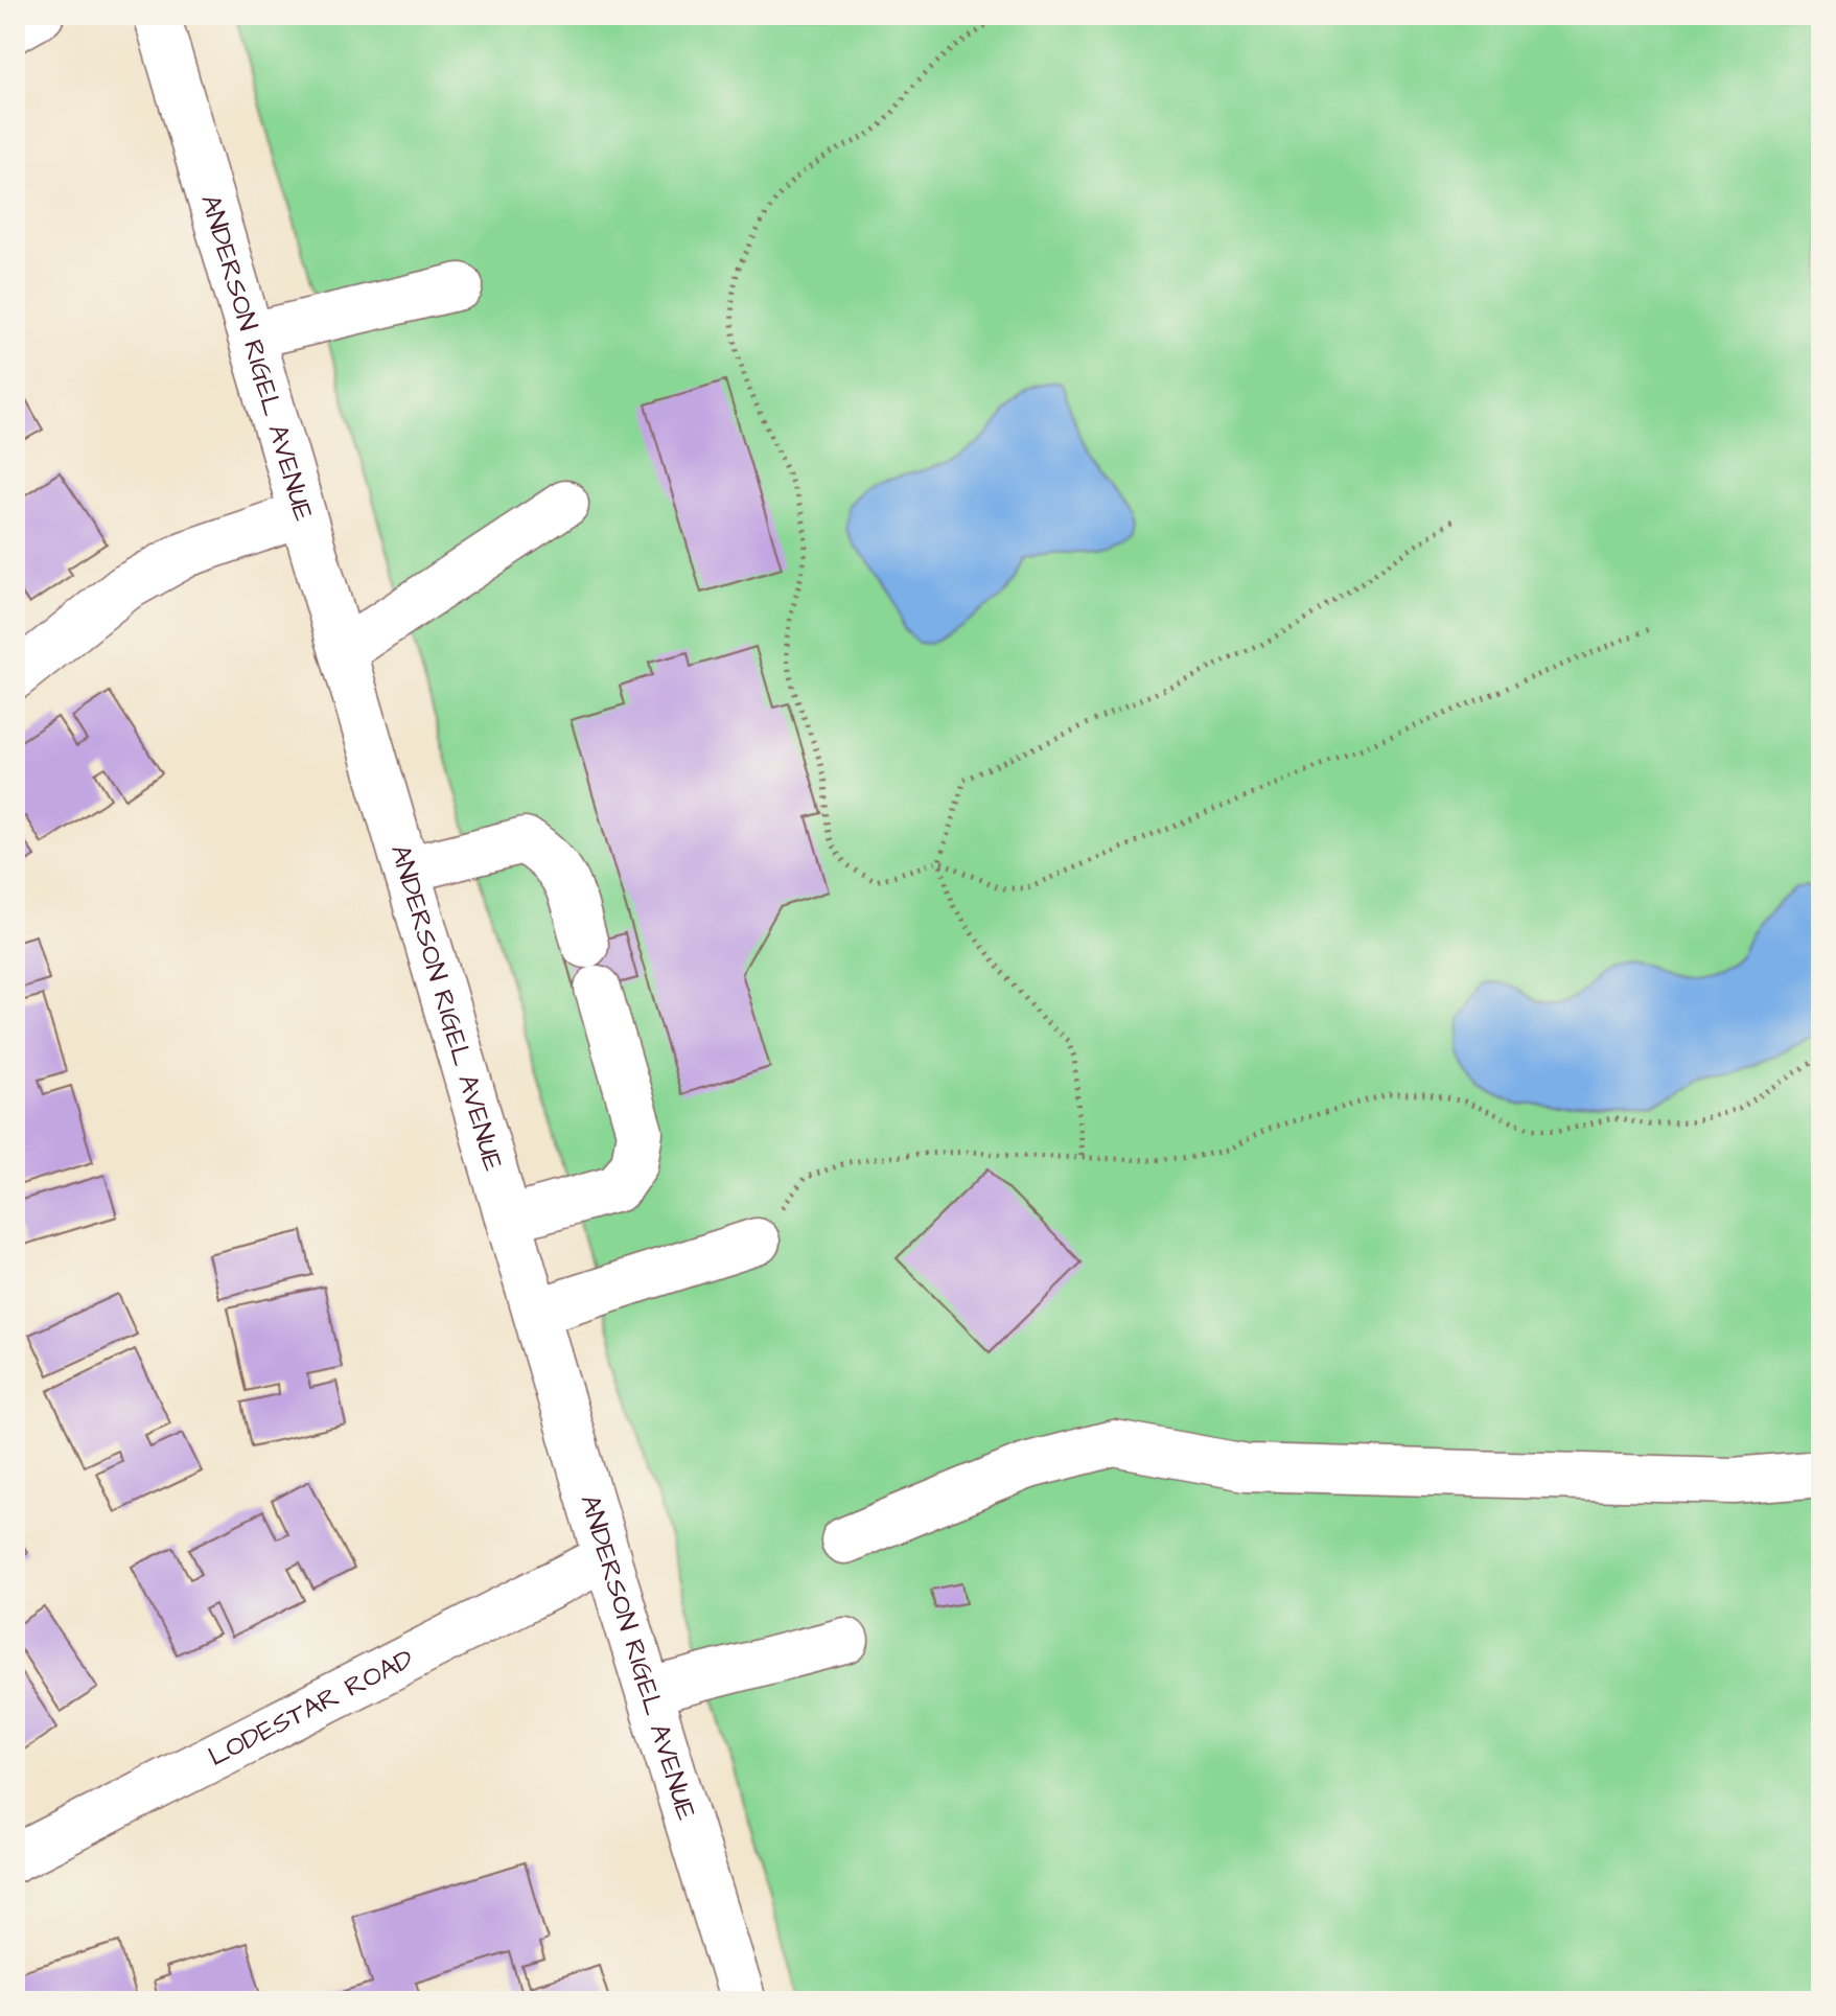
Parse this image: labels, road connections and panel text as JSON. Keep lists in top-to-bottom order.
{
  "streets": {
    "street": ["ANDERSON RIGEL AVENUE", "LODESTAR ROAD"]
  },
  "crossings": [
    ["ANDERSON RIGEL AVENUE", "LODESTAR ROAD"]
  ]
}
